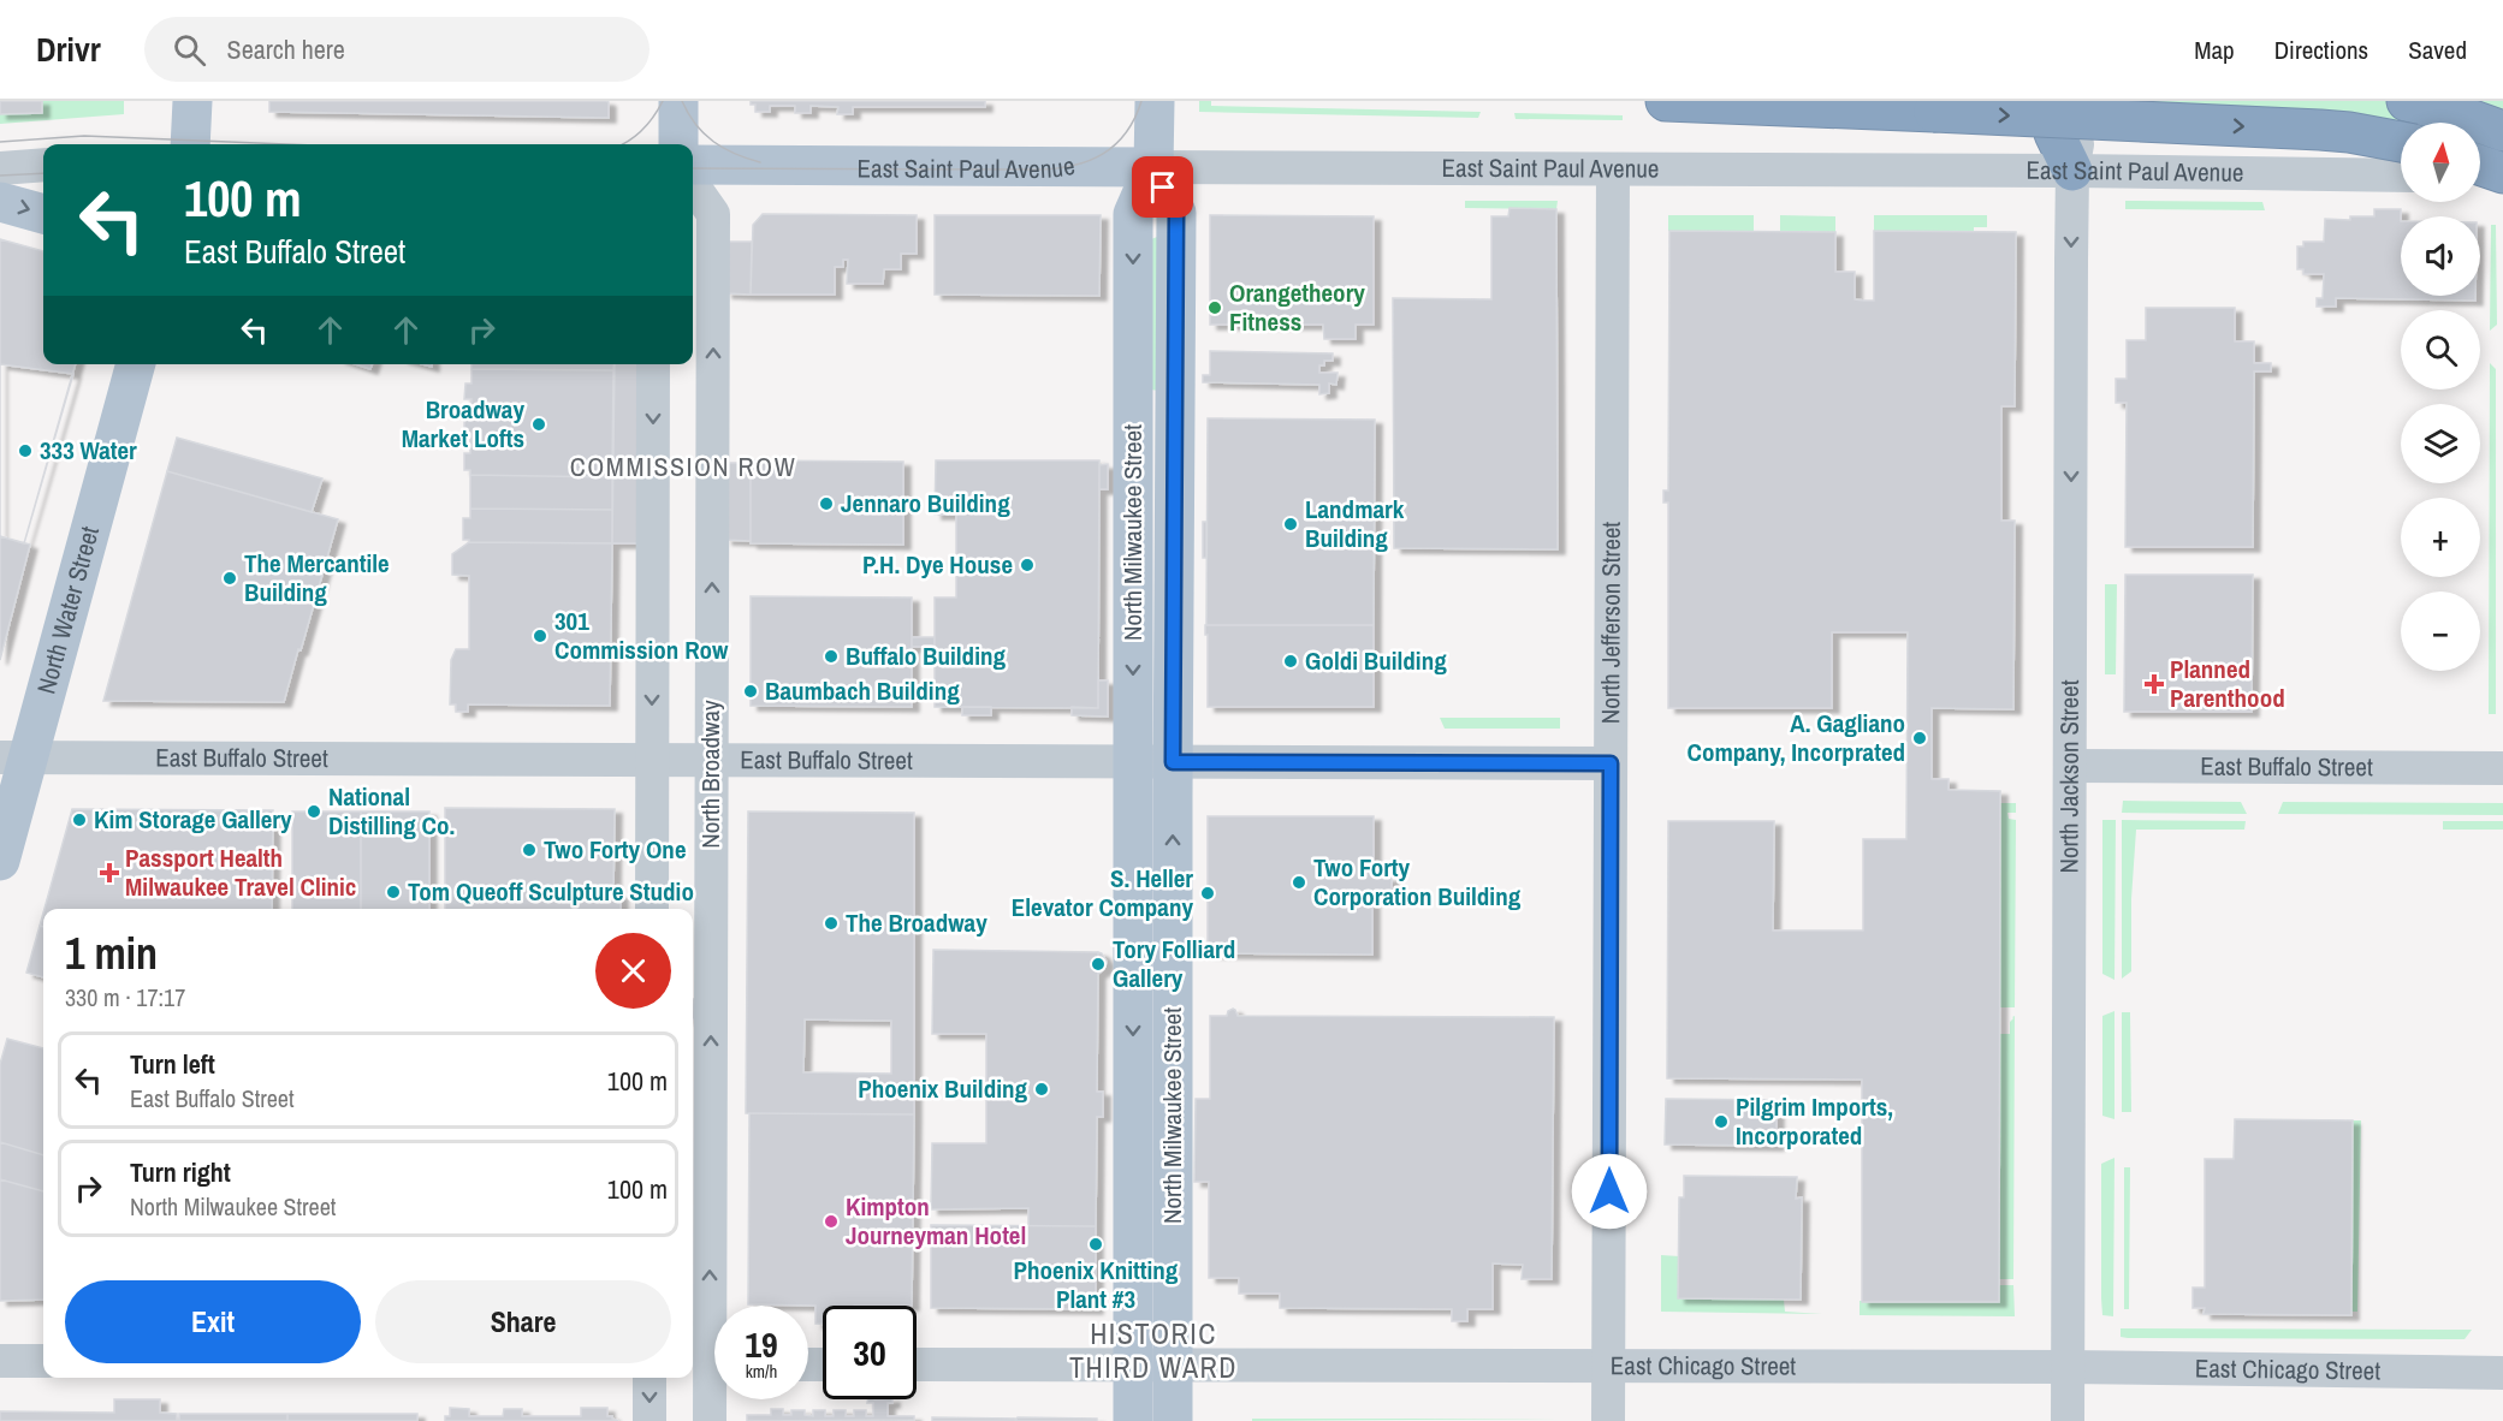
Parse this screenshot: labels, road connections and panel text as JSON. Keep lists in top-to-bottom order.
{
  "streets": {
    "main road": ["East Saint Paul Avenue", "North Milwaukee Street", "North Water Street"],
    "street": [
      "North Jefferson Street",
      "East Buffalo Street",
      "North Broadway",
      "North Jackson Street",
      "East Chicago Street"
    ]
  },
  "crossings": [
    ["East Saint Paul Avenue", "North Milwaukee Street"],
    ["East Saint Paul Avenue", "North Jefferson Street"],
    ["East Saint Paul Avenue", "North Jackson Street"],
    ["North Milwaukee Street", "East Buffalo Street"],
    ["North Milwaukee Street", "East Chicago Street"],
    ["North Water Street", "East Buffalo Street"],
    ["North Jefferson Street", "East Buffalo Street"],
    ["North Jefferson Street", "East Chicago Street"],
    ["East Buffalo Street", "North Broadway"],
    ["East Buffalo Street", "North Jackson Street"],
    ["North Jackson Street", "East Chicago Street"]
  ],
  "one_way": ["North Jackson Street"],
  "districts": ["COMMISSION ROW", "HISTORIC THIRD WARD"],
  "places": {
    "other": [
      "Orangetheory Fitness",
      "Broadway Market Lofts",
      "333 Water",
      "Jennaro Building",
      "Landmark Building",
      "P.H. Dye House",
      "The Mercantile Building",
      "301 Commission Row",
      "Buffalo Building",
      "Goldi Building",
      "Baumbach Building",
      "A. Gagliano Company, Incorprated",
      "National Distilling Co.",
      "Kim Storage Gallery",
      "Two Forty One",
      "Two Forty Corporation Building",
      "Tom Queoff Sculpture Studio",
      "S. Heller Elevator Company",
      "The Broadway",
      "Tory Folliard Gallery",
      "Phoenix Building",
      "Pilgrim Imports, Incorporated",
      "Kimpton Journeyman Hotel",
      "Phoenix Knitting Plant #3"
    ],
    "health": ["Planned Parenthood", "Passport Health Milwaukee Travel Clinic"]
  },
  "north": "top",
  "page": {
    "header": "Drivr",
    "search": "Search here",
    "nav": ["Map", "Directions", "Saved"],
    "map_buttons": ["+", "−"],
    "turn": ["100 m", "East Buffalo Street"],
    "heading": ["1 min", "330 m · 17:17"],
    "list": [
      {
        "name": "Turn left",
        "note": "East Buffalo Street",
        "value": "100 m"
      },
      {
        "name": "Turn right",
        "note": "North Milwaukee Street",
        "value": "100 m"
      }
    ],
    "buttons": ["Exit", "Share"],
    "speed": "19 km/h",
    "limit": "30"
  }
}
